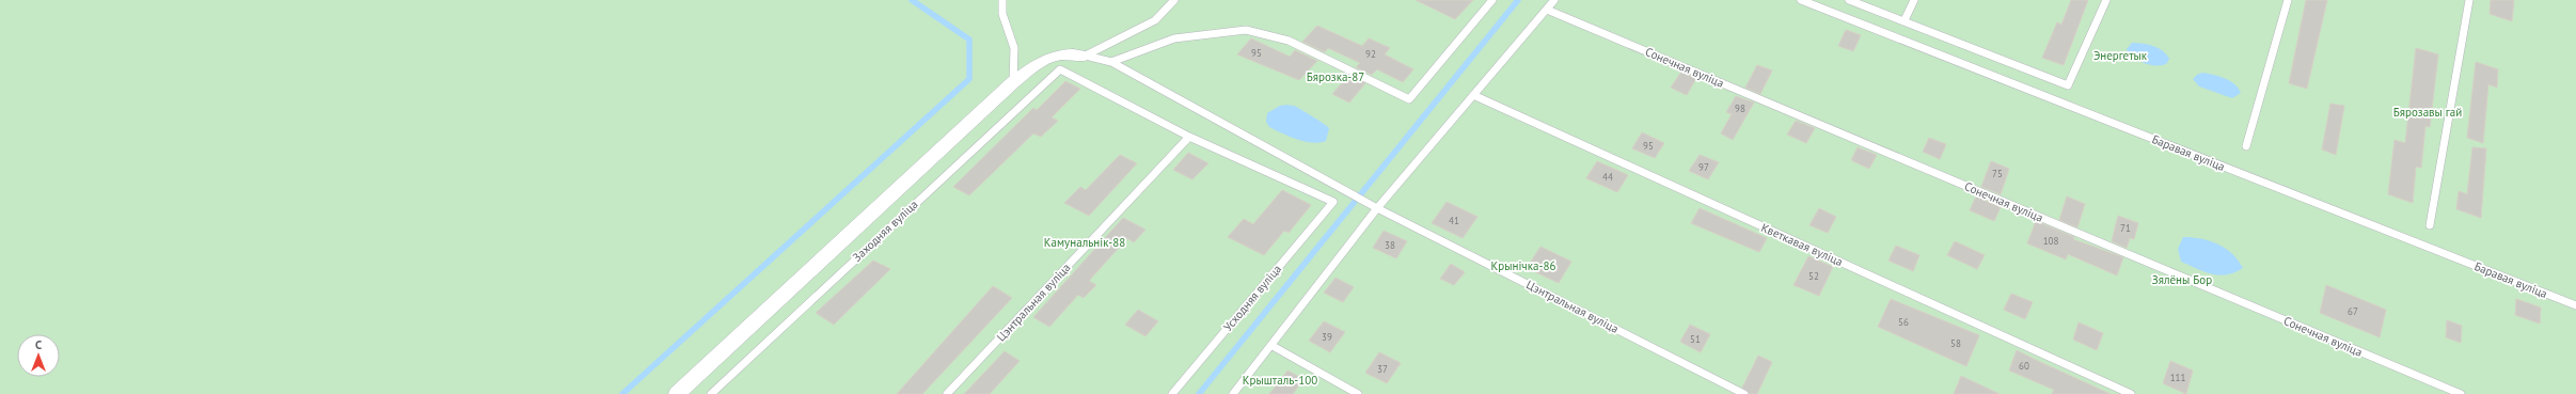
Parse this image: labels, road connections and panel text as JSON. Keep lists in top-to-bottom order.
{
  "streets": {
    "lane": [
      "Сонечная вуліца",
      "Баравая вуліца",
      "Заходняя вуліца",
      "Кветкавая вуліца",
      "Усходняя вуліца",
      "Цэнтральная вуліца"
    ]
  },
  "crossings": [
    ["Заходняя вуліца", "Усходняя вуліца"],
    ["Заходняя вуліца", "Цэнтральная вуліца"],
    ["Усходняя вуліца", "Цэнтральная вуліца"]
  ],
  "parks": [
    "Энергетык",
    "Бярозка-87",
    "Бярозавы гай",
    "Камунальнік-88",
    "Крынічка-86",
    "Зялёны Бор",
    "Крышталь-100"
  ],
  "house_numbers": [
    "95",
    "92",
    "98",
    "95",
    "97",
    "75",
    "44",
    "41",
    "71",
    "108",
    "38",
    "52",
    "67",
    "56",
    "39",
    "51",
    "58",
    "60",
    "37",
    "111"
  ],
  "north": "top"
}
